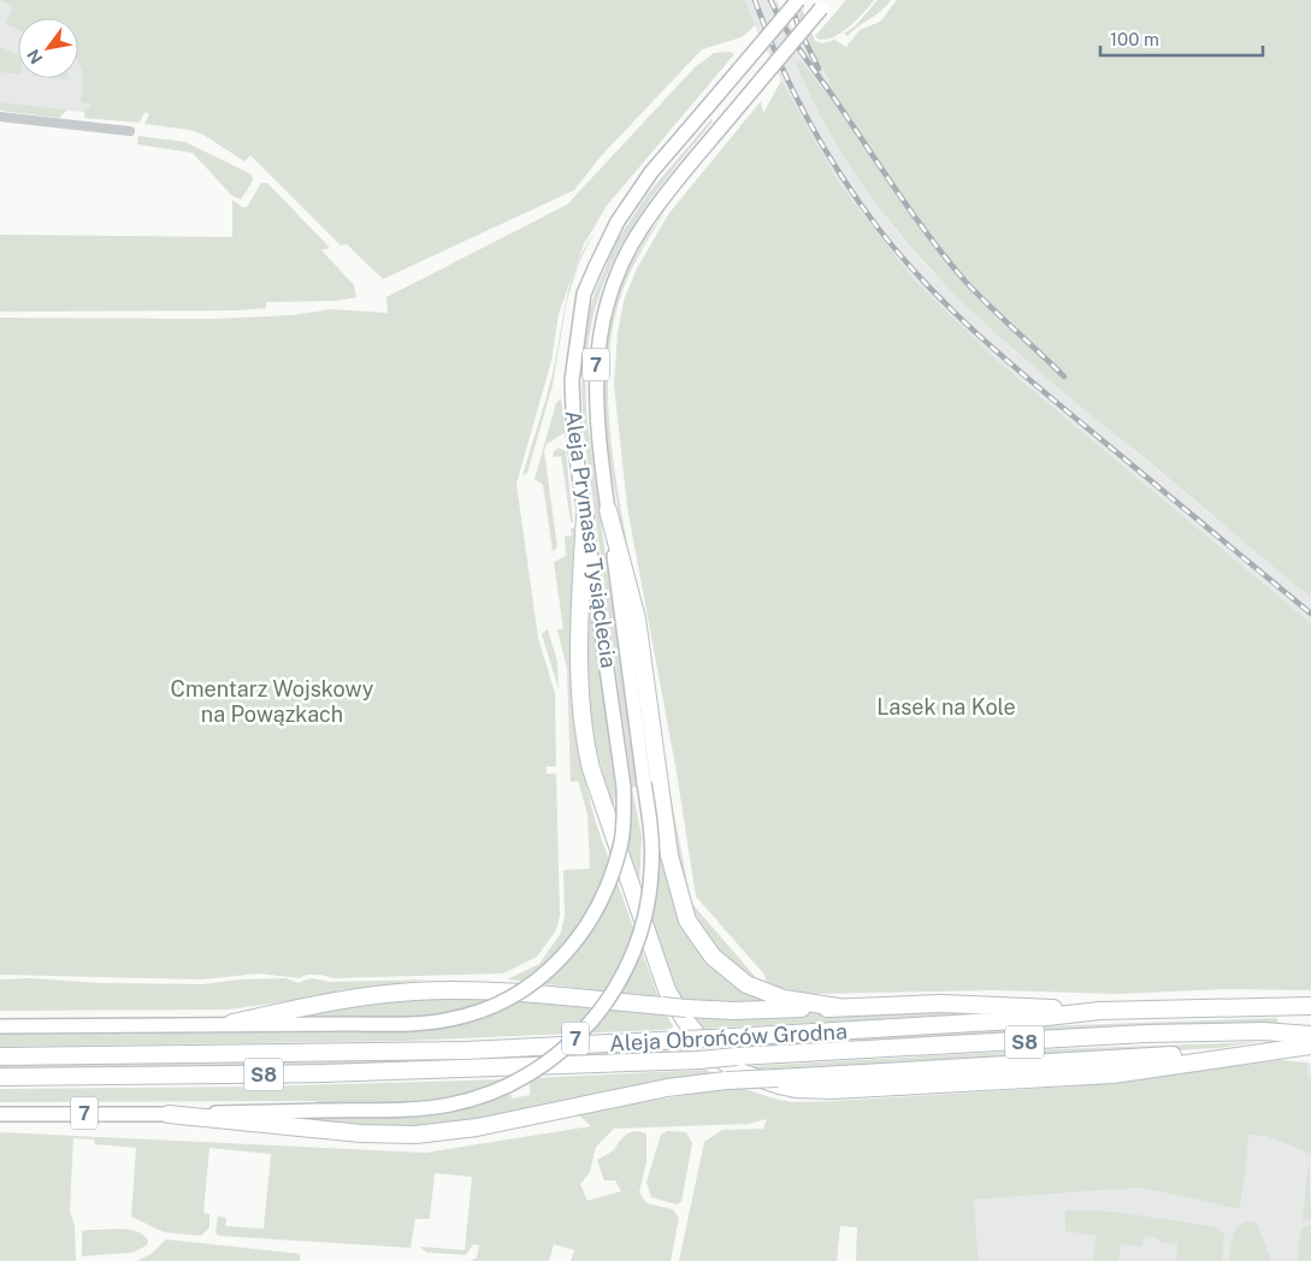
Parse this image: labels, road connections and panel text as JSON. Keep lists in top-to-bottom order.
{
  "streets": {
    "highway": ["Aleja Obrońców Grodna", "S8"],
    "main road": ["7", "Aleja Prymasa Tysiąclecia"]
  },
  "crossings": [
    ["7", "Aleja Prymasa Tysiąclecia"]
  ],
  "parks": ["Cmentarz Wojskowy na Powązkach", "Lasek na Kole"],
  "scale_bar": "100 m",
  "north": "bottom left"
}
